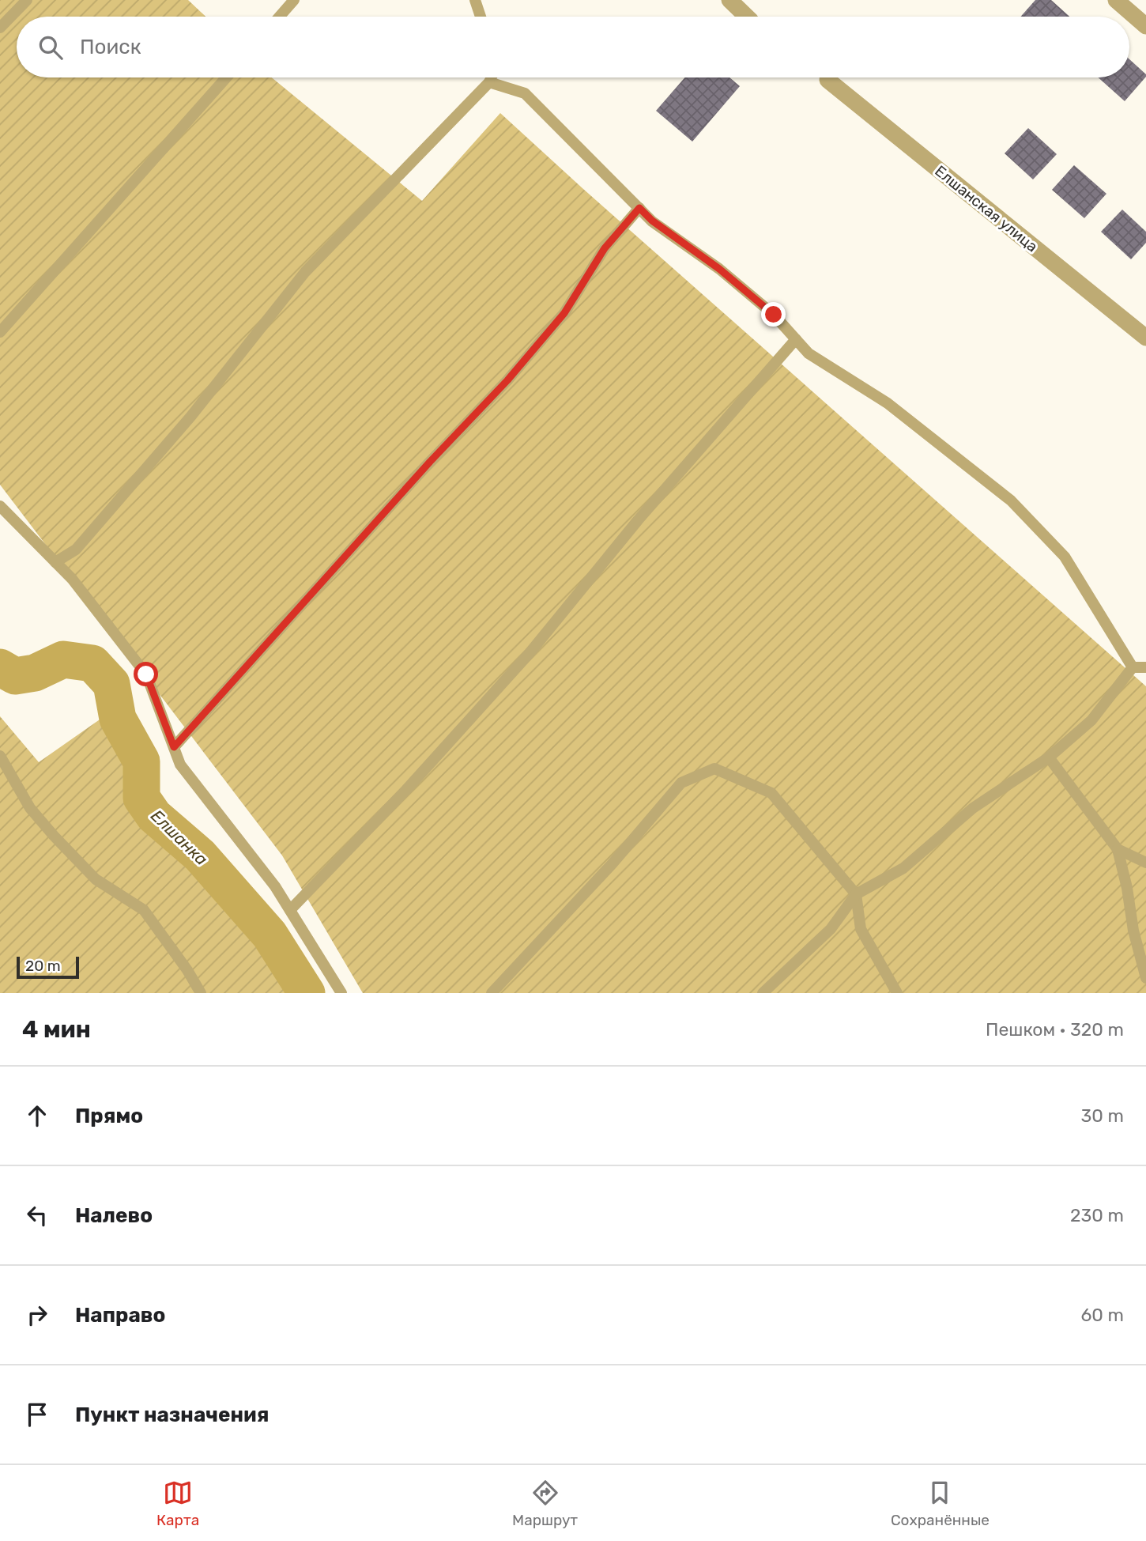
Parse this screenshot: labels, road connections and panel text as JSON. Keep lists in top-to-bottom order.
{
  "streets": {
    "street": ["Елшанская улица"]
  },
  "water": ["Елшанка"],
  "scale_bar": "20 m",
  "page": {
    "search": "Поиск",
    "scale": "20 m",
    "heading": ["4 мин", "Пешком · 320 m"],
    "list": [
      ["Прямо", "30 m"],
      ["Налево", "230 m"],
      ["Направо", "60 m"],
      "Пункт назначения"
    ],
    "nav": ["Карта", "Маршрут", "Сохранённые"]
  }
}
